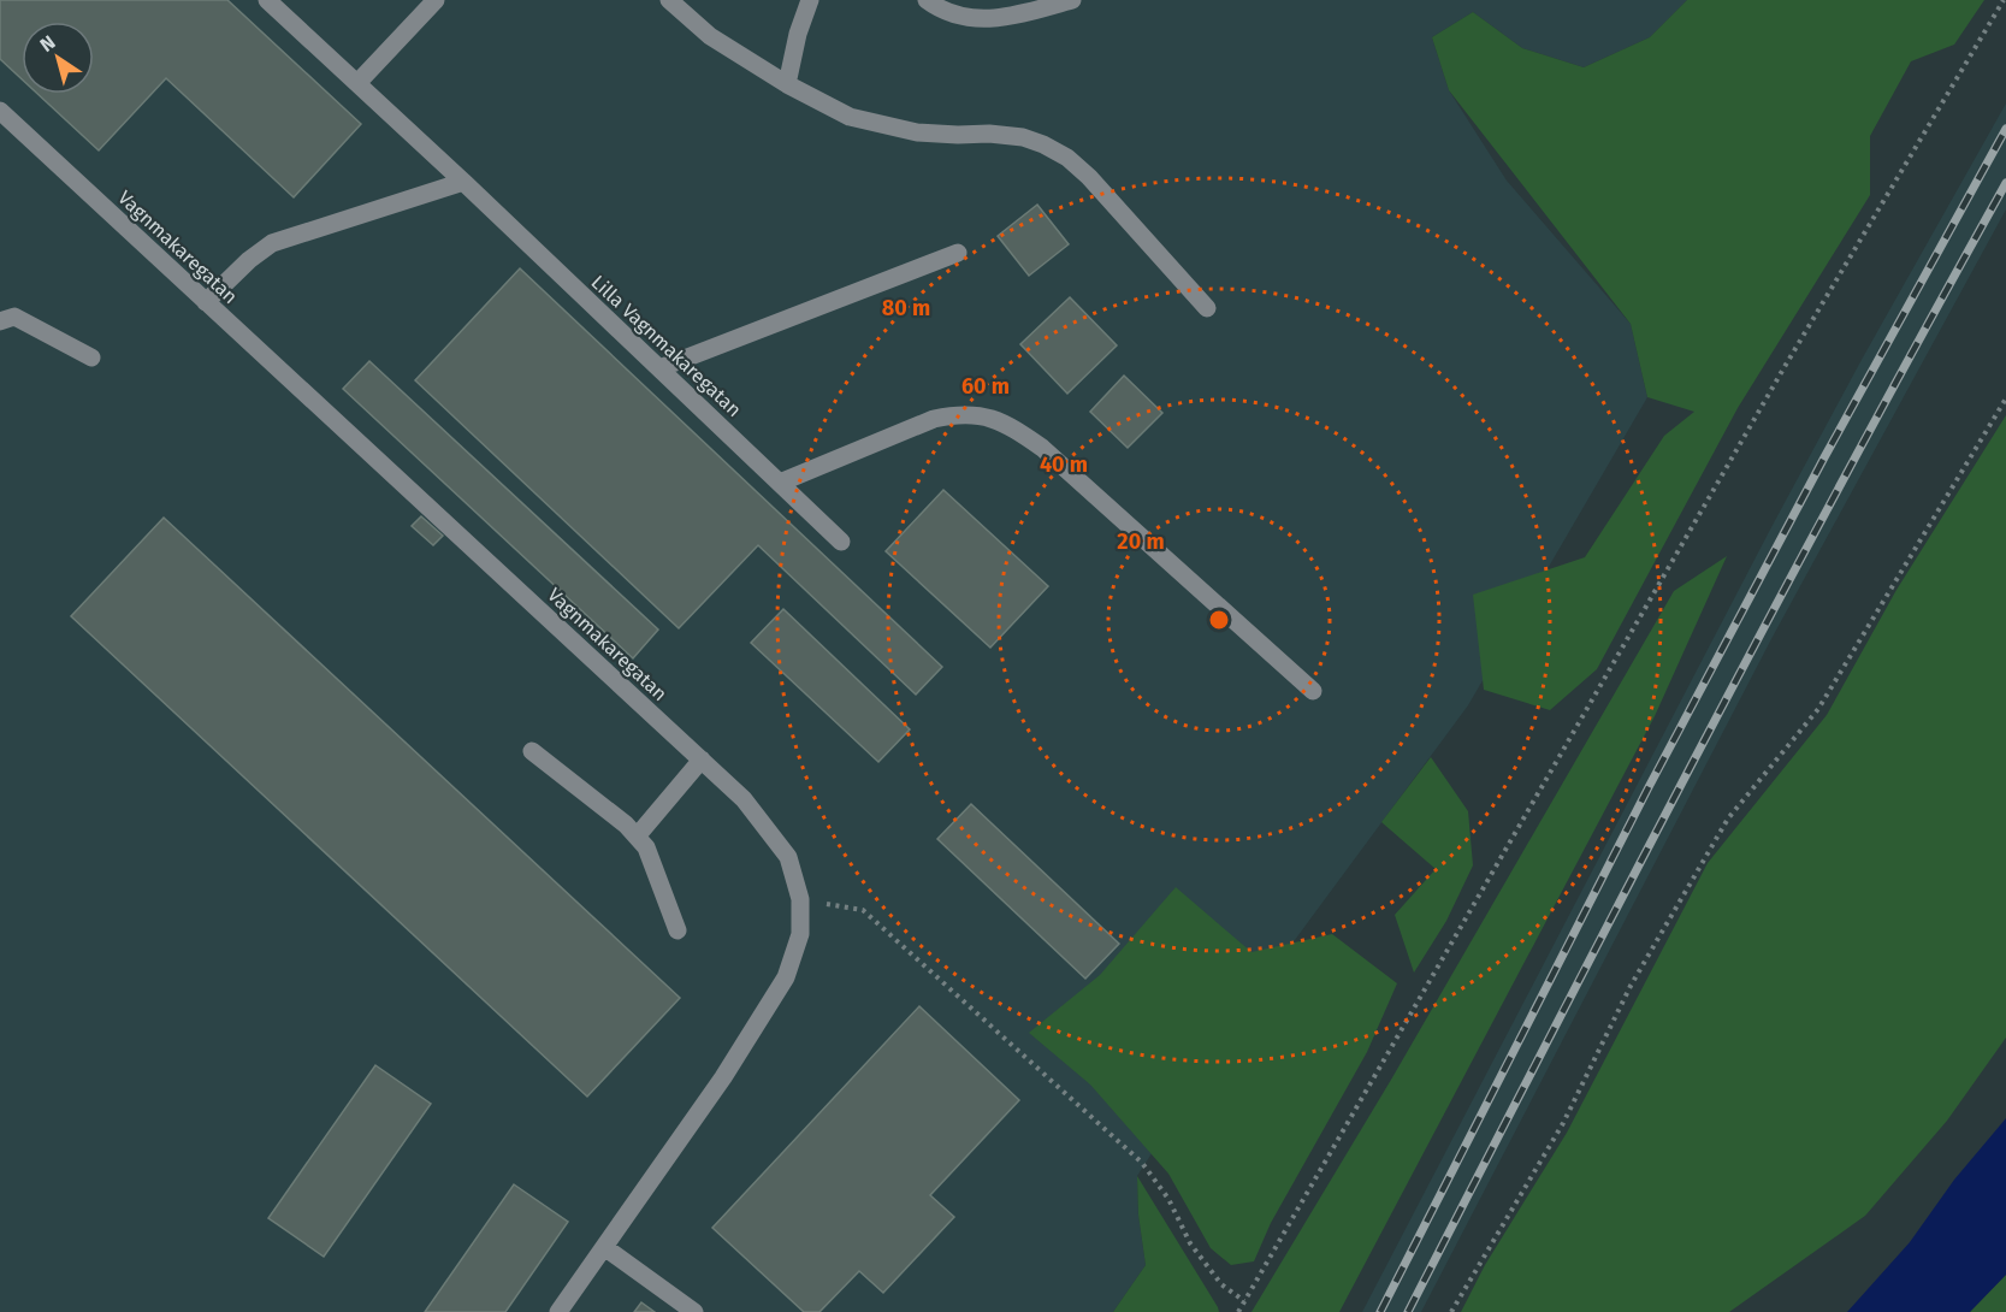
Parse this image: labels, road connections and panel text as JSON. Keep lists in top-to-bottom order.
{
  "streets": {
    "street": ["Vagnmakaregatan", "Lilla Vagnmakaregatan"]
  },
  "north": "top left",
  "rings": [
    "80 m",
    "60 m",
    "40 m",
    "20 m"
  ]
}
